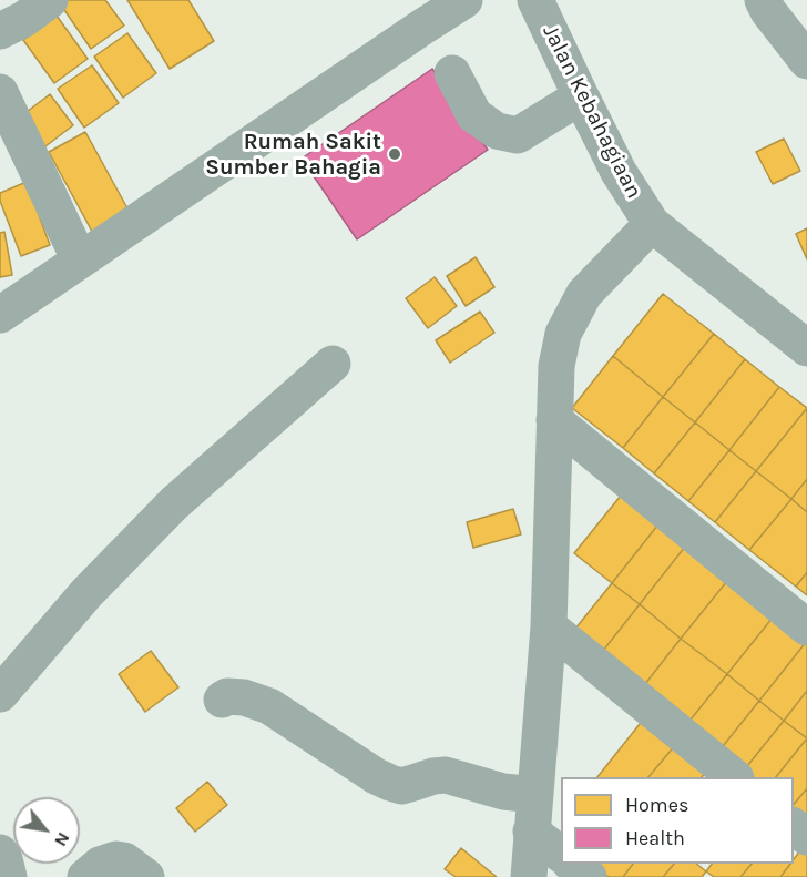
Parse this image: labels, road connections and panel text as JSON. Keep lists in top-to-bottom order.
{
  "streets": {
    "street": ["Jalan Kebahagiaan"]
  },
  "places": ["Rumah Sakit Sumber Bahagia"],
  "legend": ["Homes", "Health"],
  "north": "bottom right"
}
